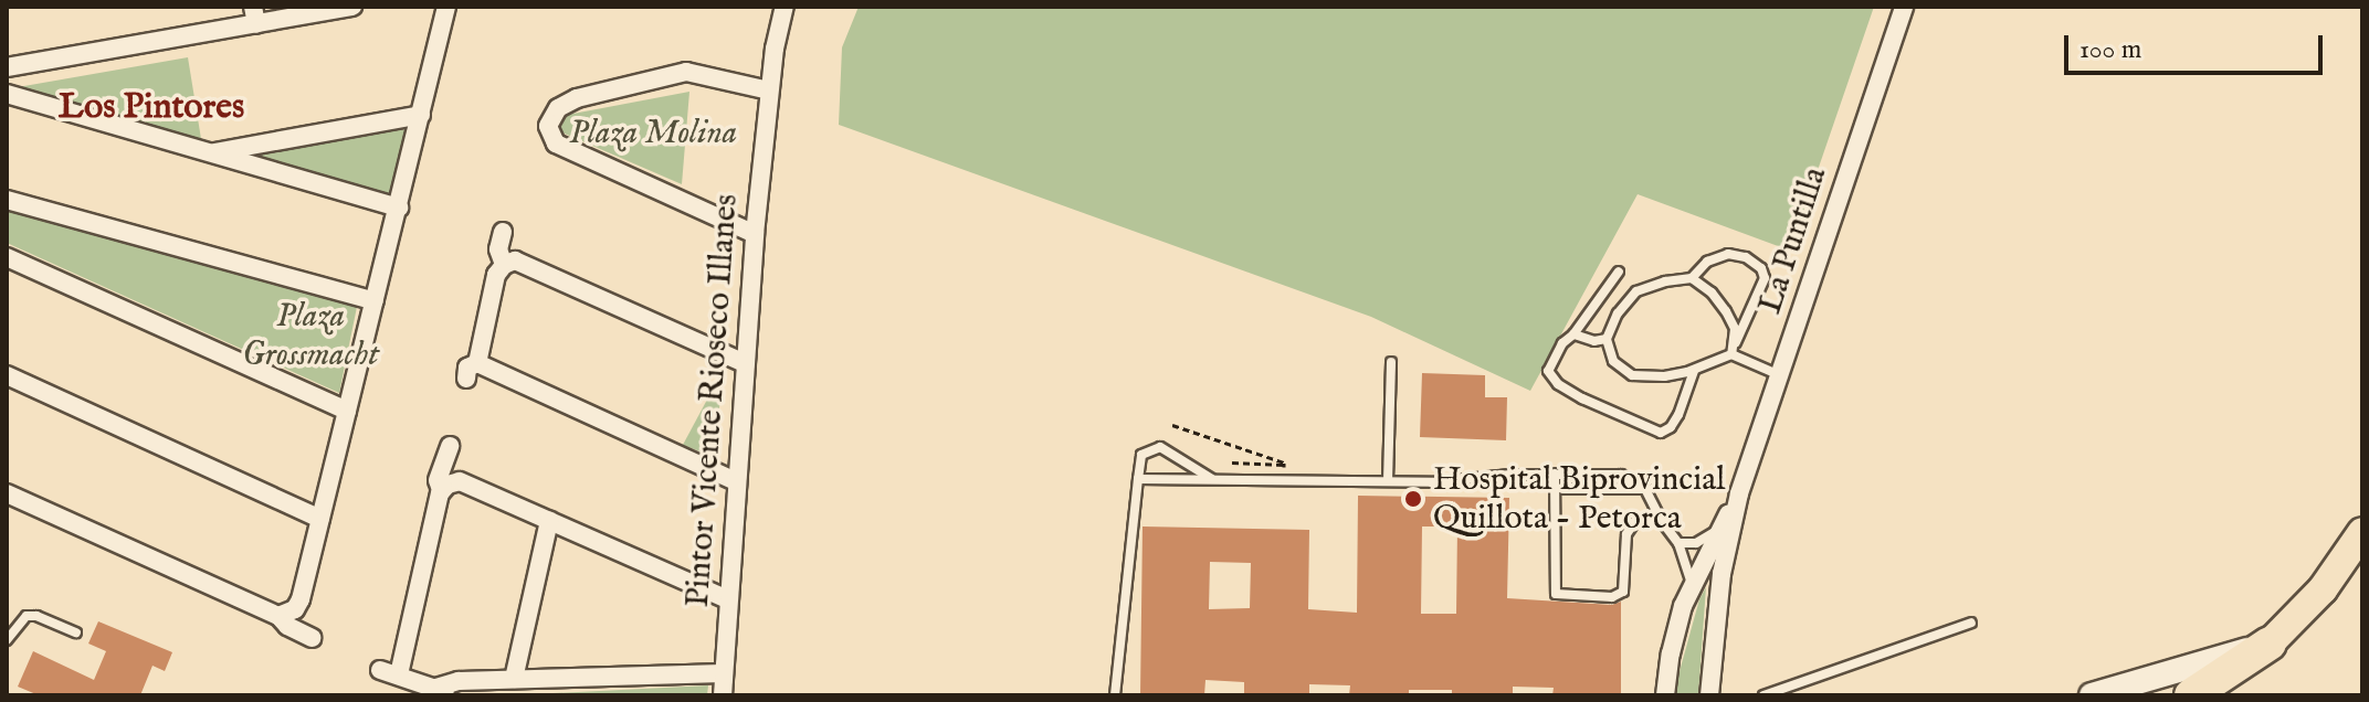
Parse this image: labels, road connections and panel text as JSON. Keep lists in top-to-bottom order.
{
  "streets": {
    "street": ["La Puntilla", "Pintor Vicente Rioseco Illanes"]
  },
  "districts": ["Los Pintores"],
  "parks": ["Plaza Molina", "Plaza Grossmacht"],
  "places": ["Hospital Biprovincial Quillota - Petorca"],
  "scale_bar": "100 m"
}
